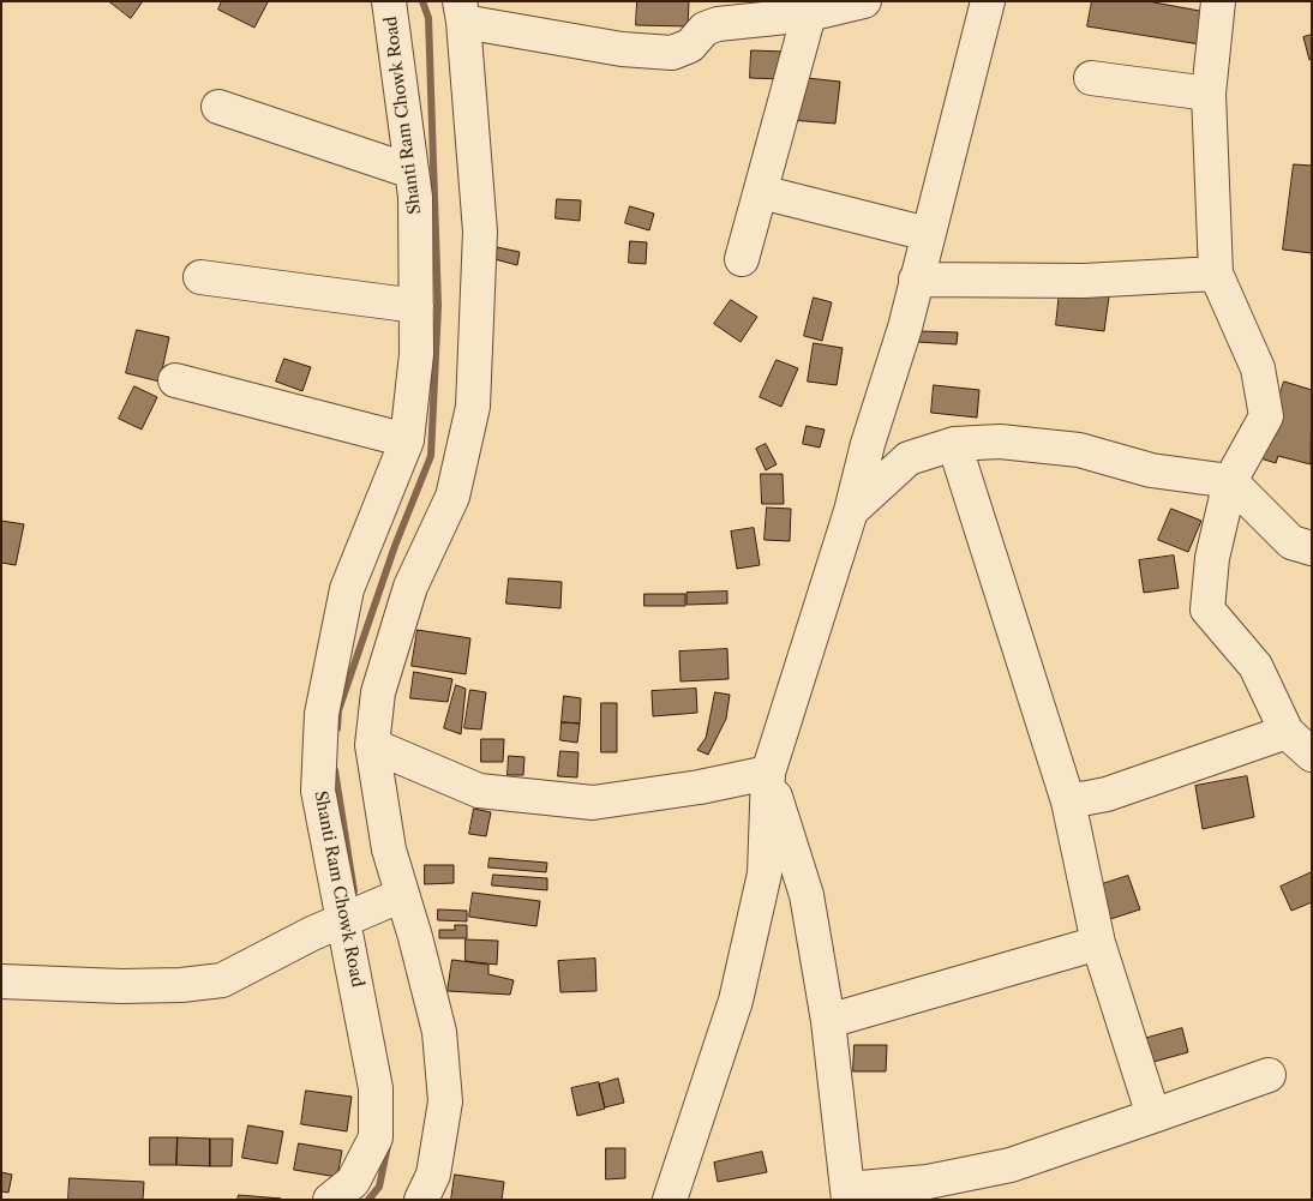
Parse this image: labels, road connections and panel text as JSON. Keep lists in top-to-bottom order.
{
  "streets": {
    "street": ["Shanti Ram Chowk Road"]
  }
}
